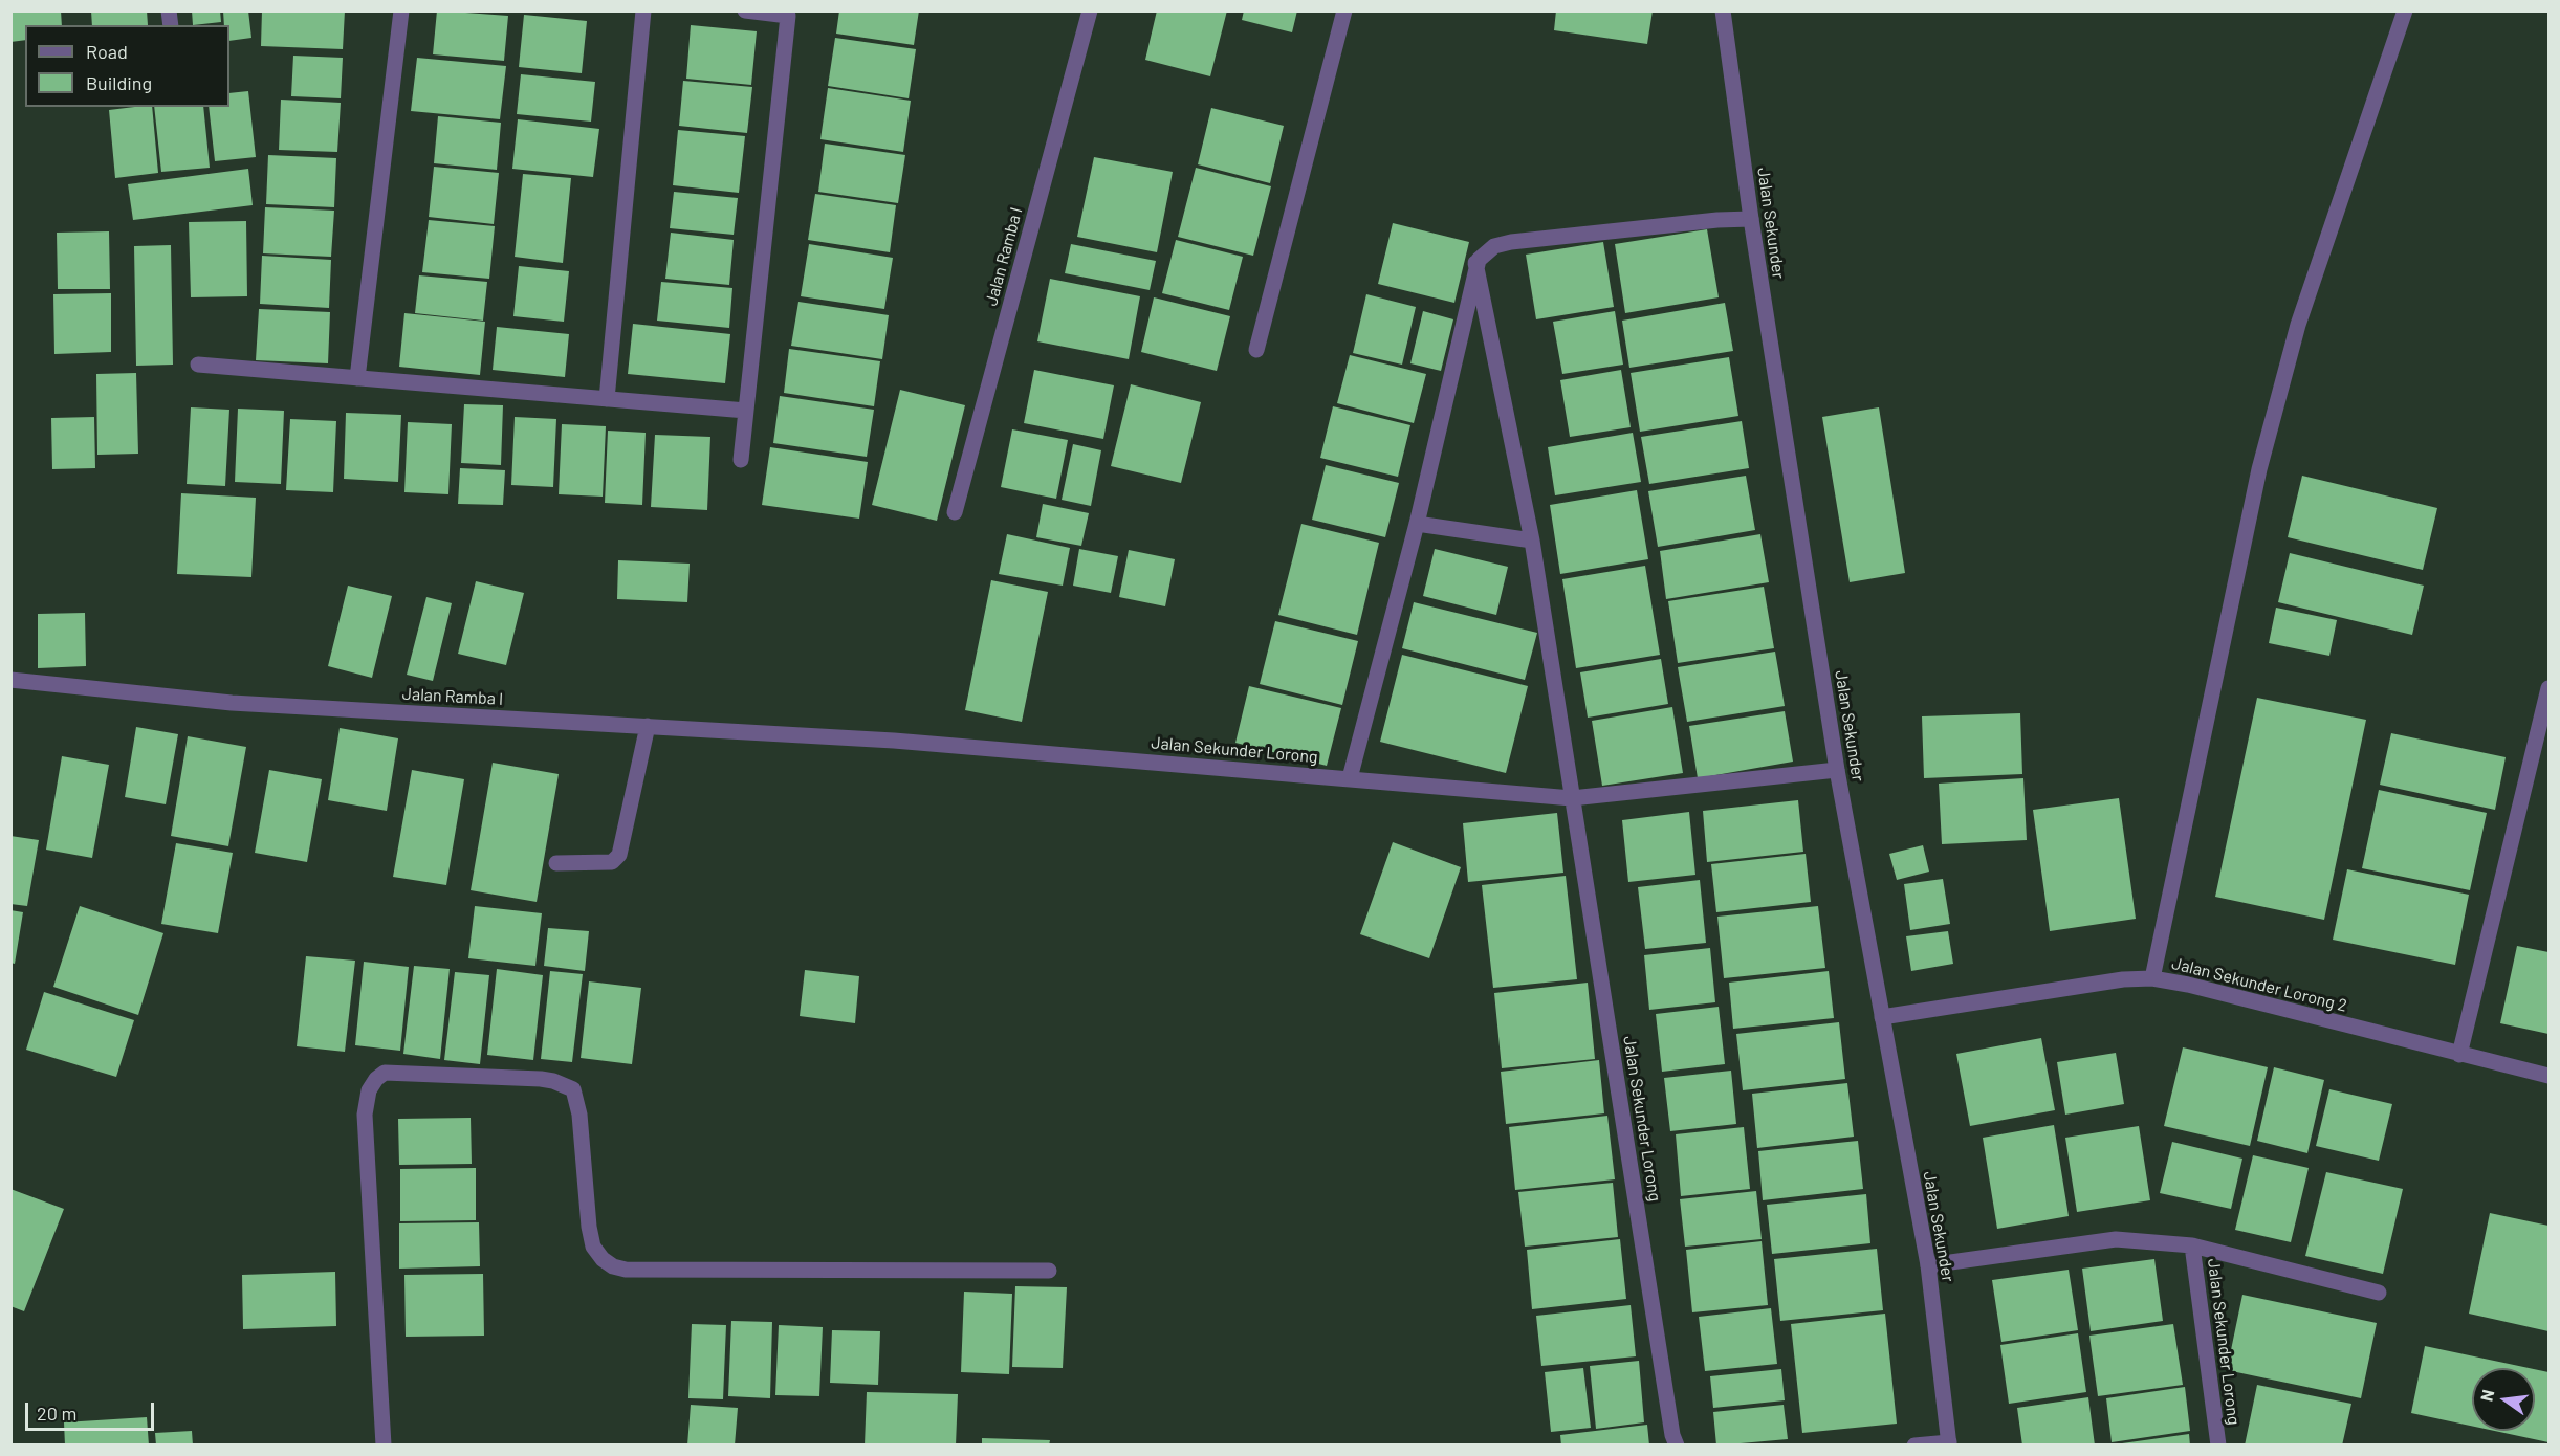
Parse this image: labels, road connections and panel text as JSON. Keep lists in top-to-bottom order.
{
  "streets": {
    "street": [
      "Jalan Sekunder",
      "Jalan Ramba I",
      "Jalan Sekunder Lorong",
      "Jalan Sekunder Lorong 2"
    ]
  },
  "crossings": [
    ["Jalan Sekunder", "Jalan Sekunder Lorong"],
    ["Jalan Sekunder", "Jalan Sekunder Lorong 2"],
    ["Jalan Ramba I", "Jalan Sekunder Lorong"]
  ],
  "legend": ["Road", "Building"],
  "scale_bar": "20 m",
  "north": "left"
}
